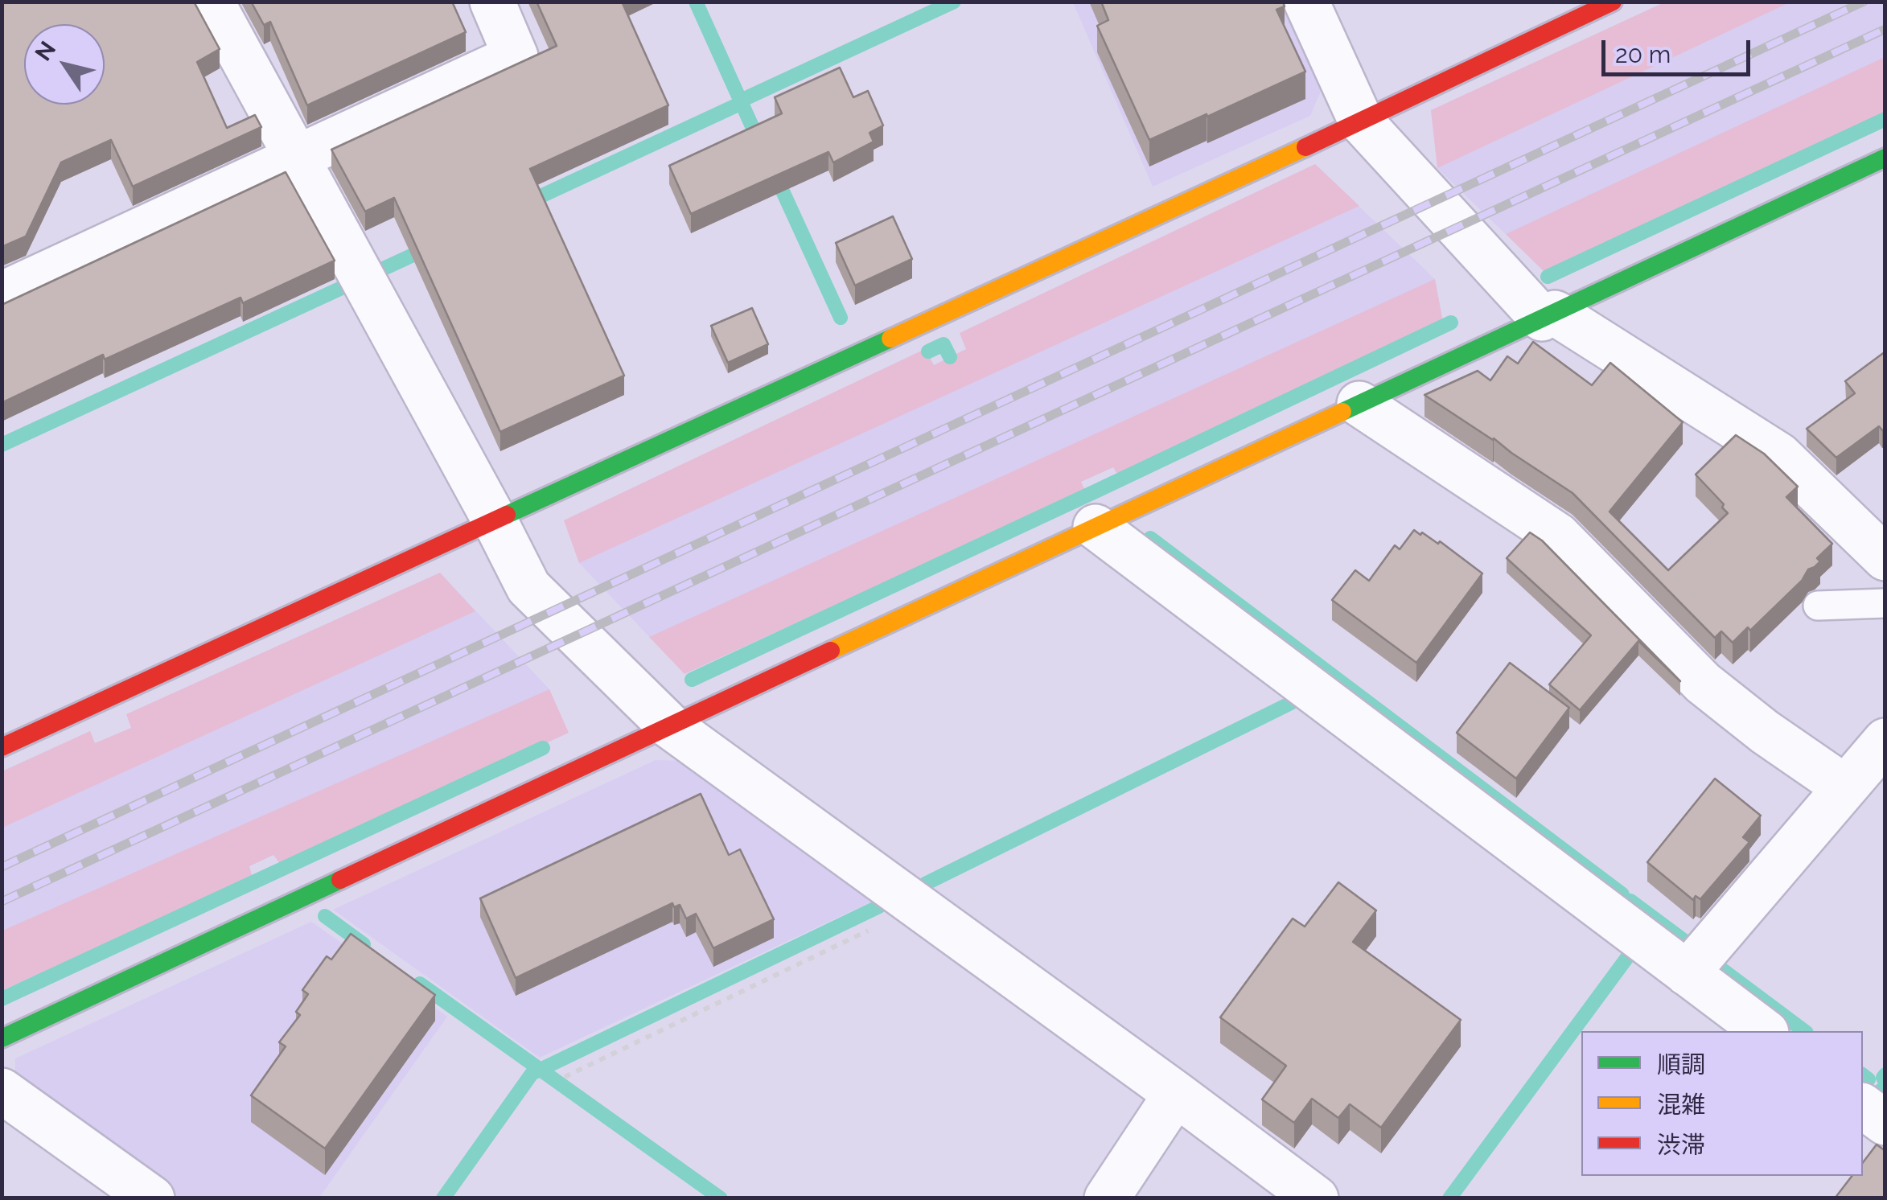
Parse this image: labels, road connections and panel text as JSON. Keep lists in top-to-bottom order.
{
  "legend": ["順調", "混雑", "渋滞"],
  "scale_bar": "20 m",
  "north": "top left"
}
